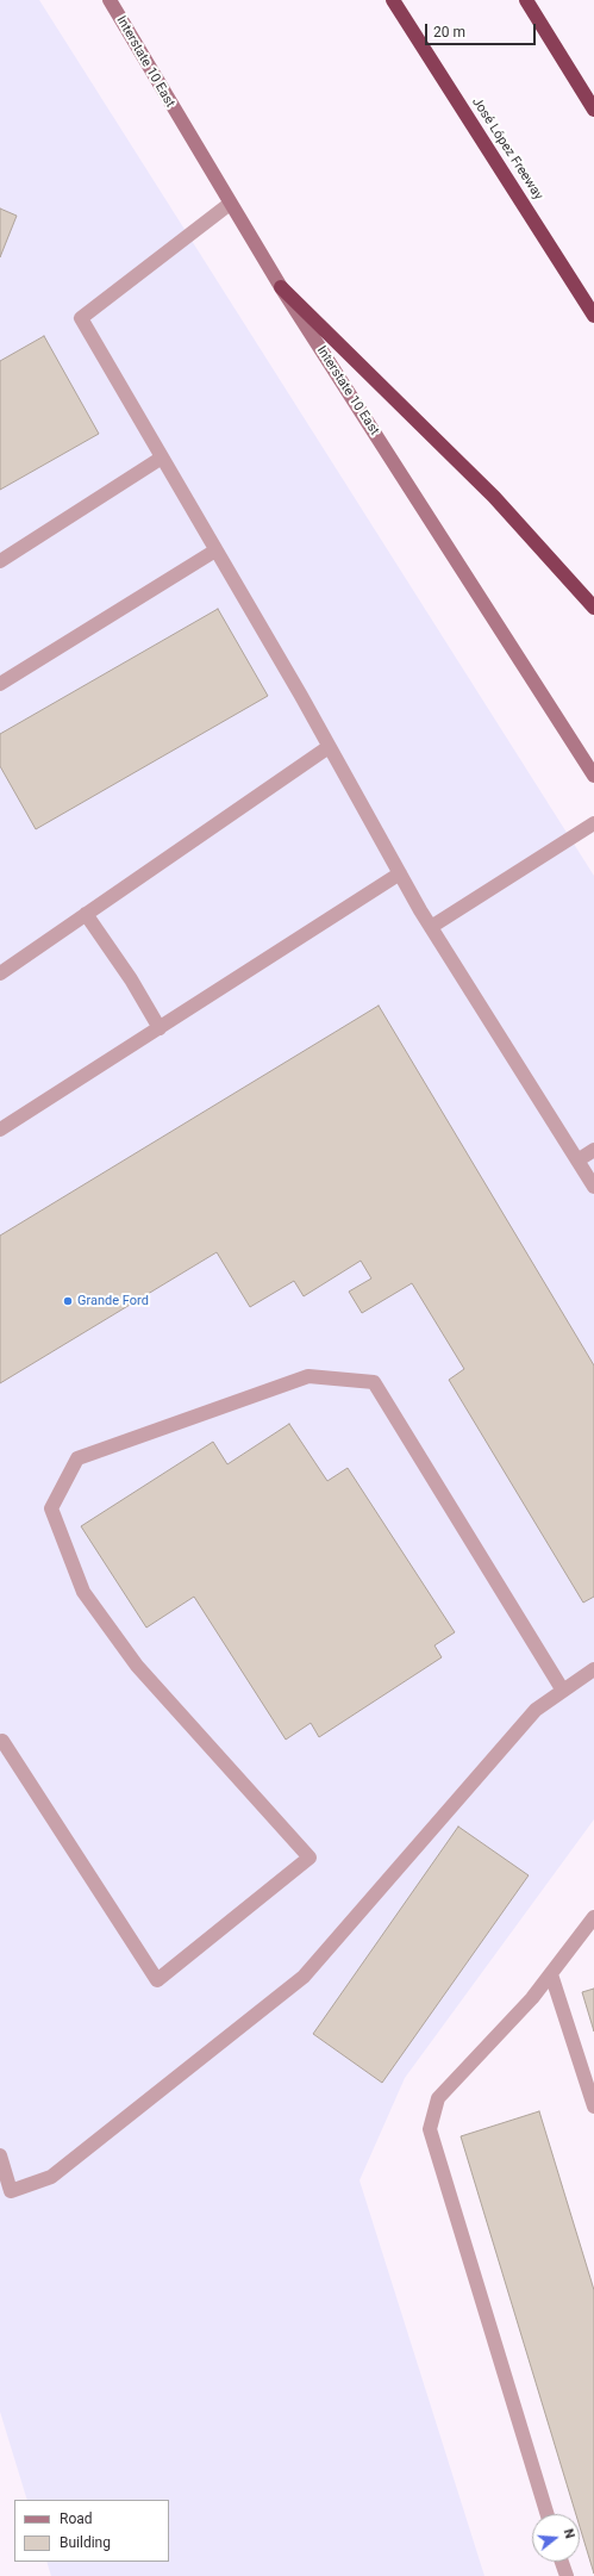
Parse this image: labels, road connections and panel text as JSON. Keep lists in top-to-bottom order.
{
  "streets": {
    "highway": ["José López Freeway"],
    "main road": ["Interstate 10 East"]
  },
  "places": ["Grande Ford"],
  "legend": ["Road", "Building"],
  "scale_bar": "20 m",
  "north": "right"
}
